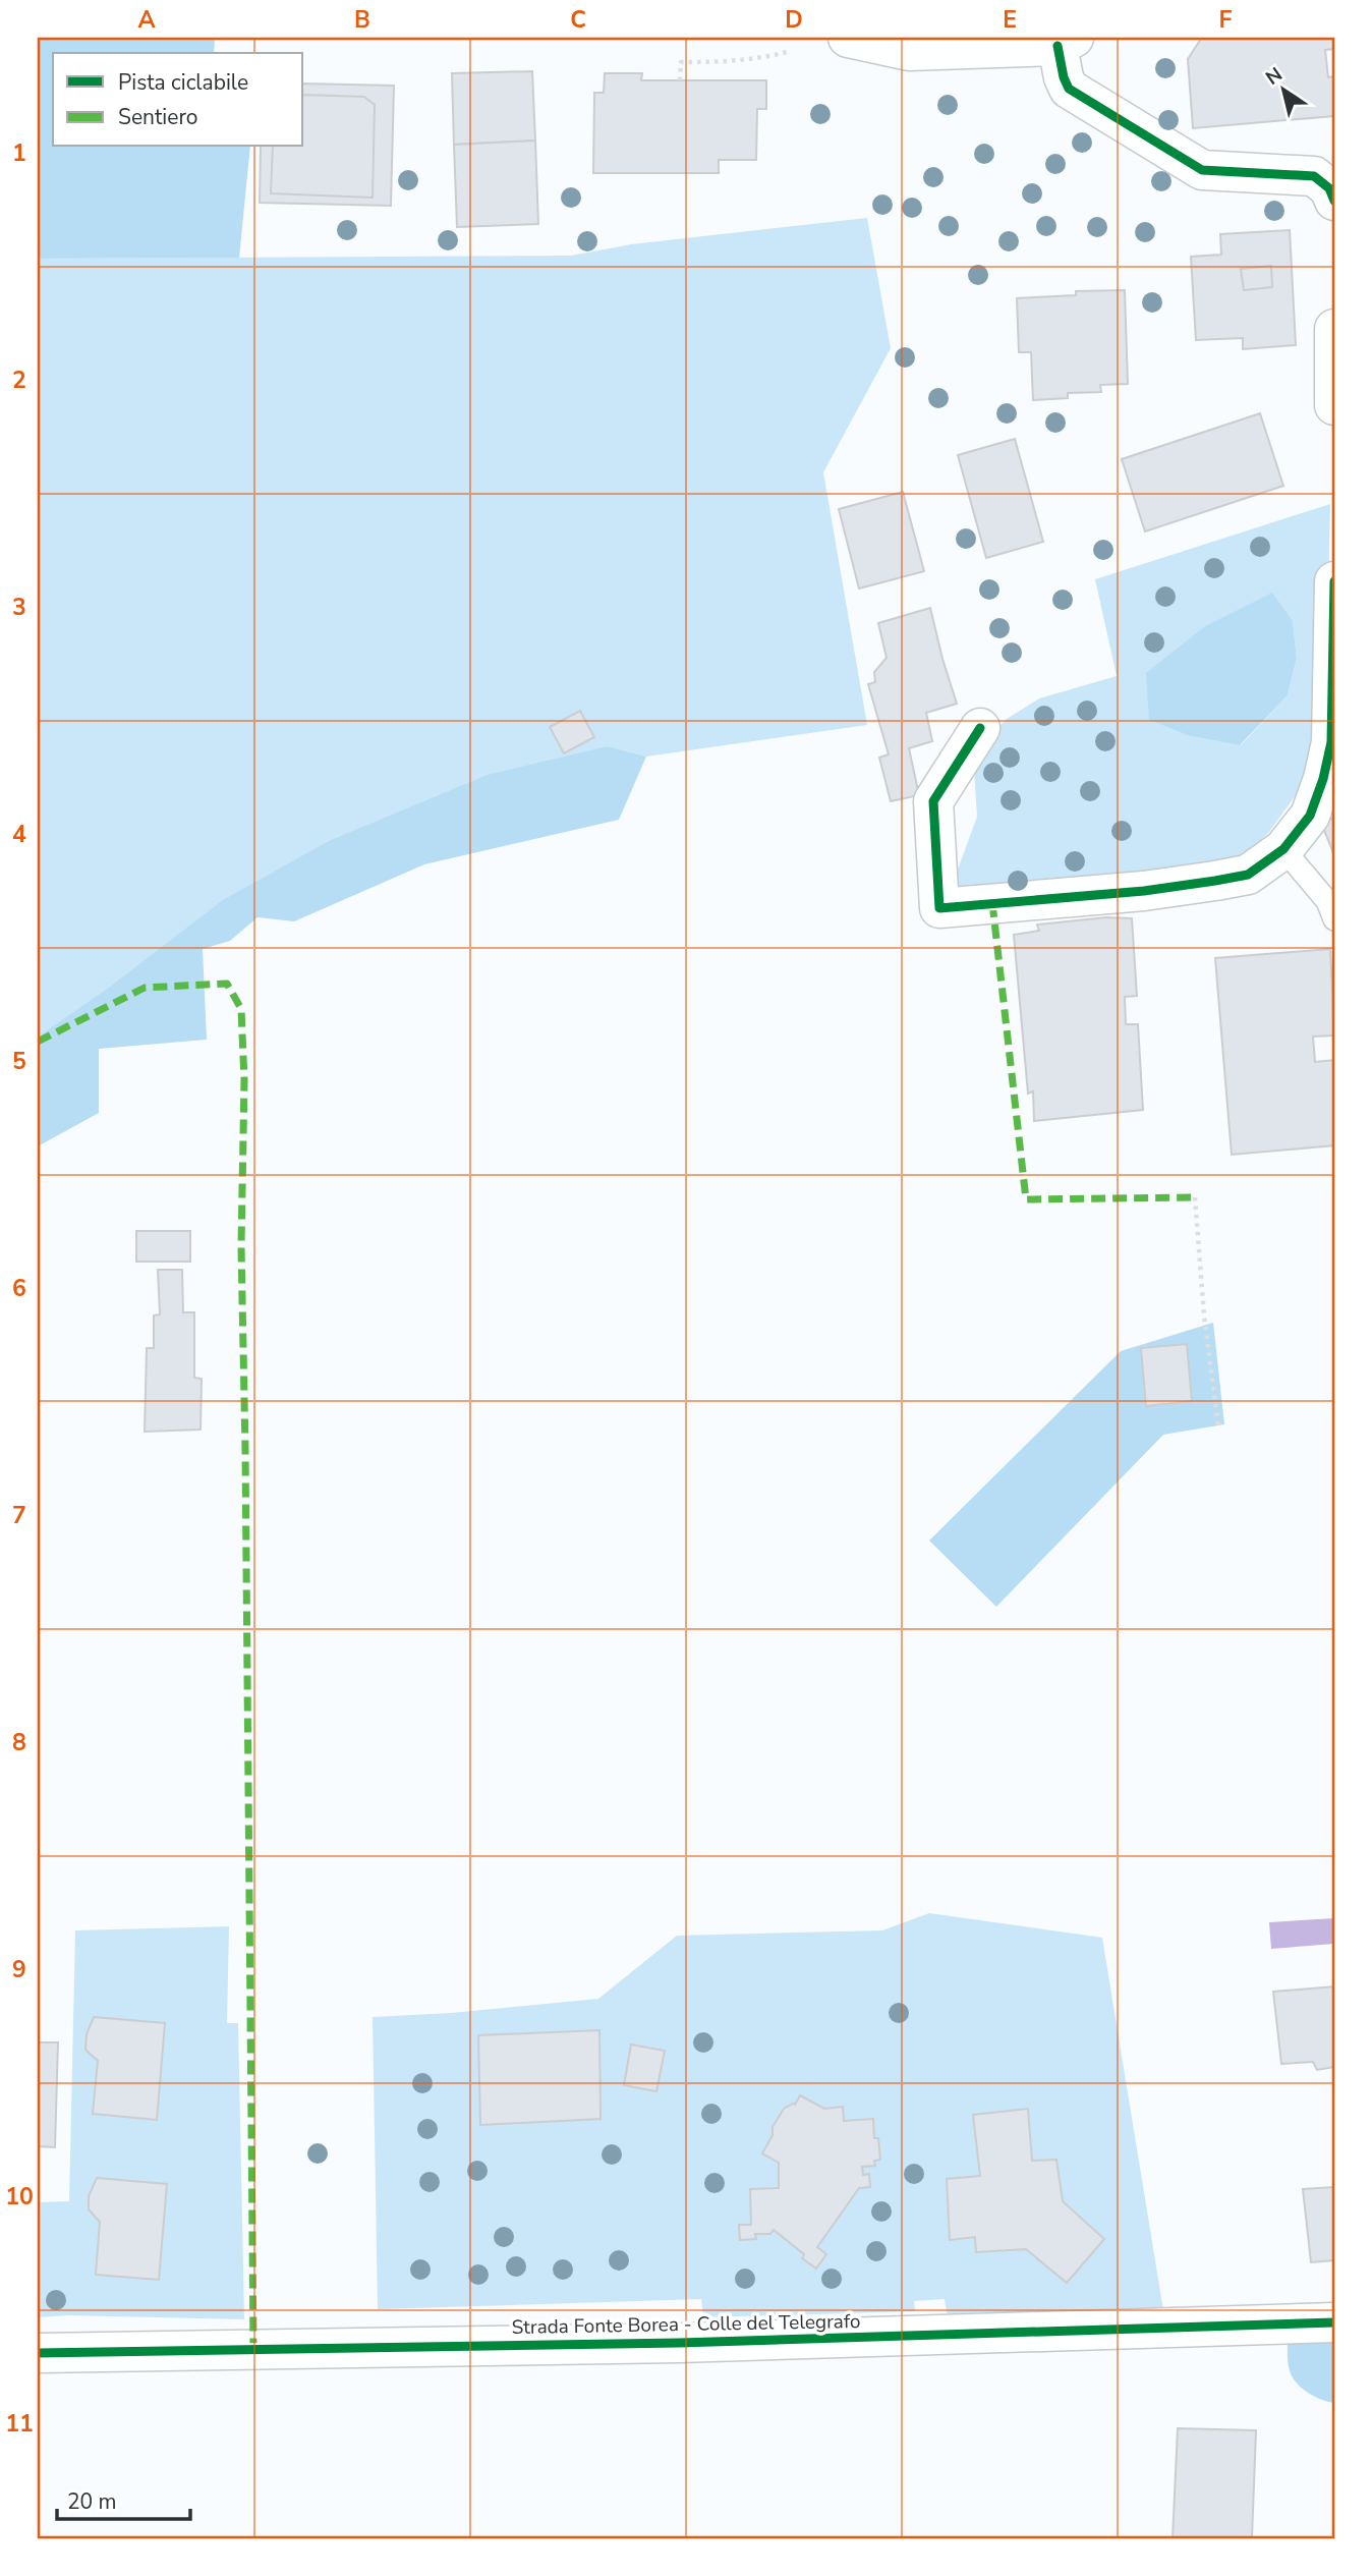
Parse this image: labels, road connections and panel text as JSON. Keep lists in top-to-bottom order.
{
  "streets": {
    "street": ["Strada Fonte Borea - Colle del Telegrafo"]
  },
  "legend": ["Pista ciclabile", "Sentiero"],
  "scale_bar": "20 m",
  "north": "top left",
  "grid": {
    "columns": [
      "A",
      "B",
      "C",
      "D",
      "E",
      "F"
    ],
    "rows": [
      "1",
      "2",
      "3",
      "4",
      "5",
      "6",
      "7",
      "8",
      "9",
      "10",
      "11"
    ]
  }
}
